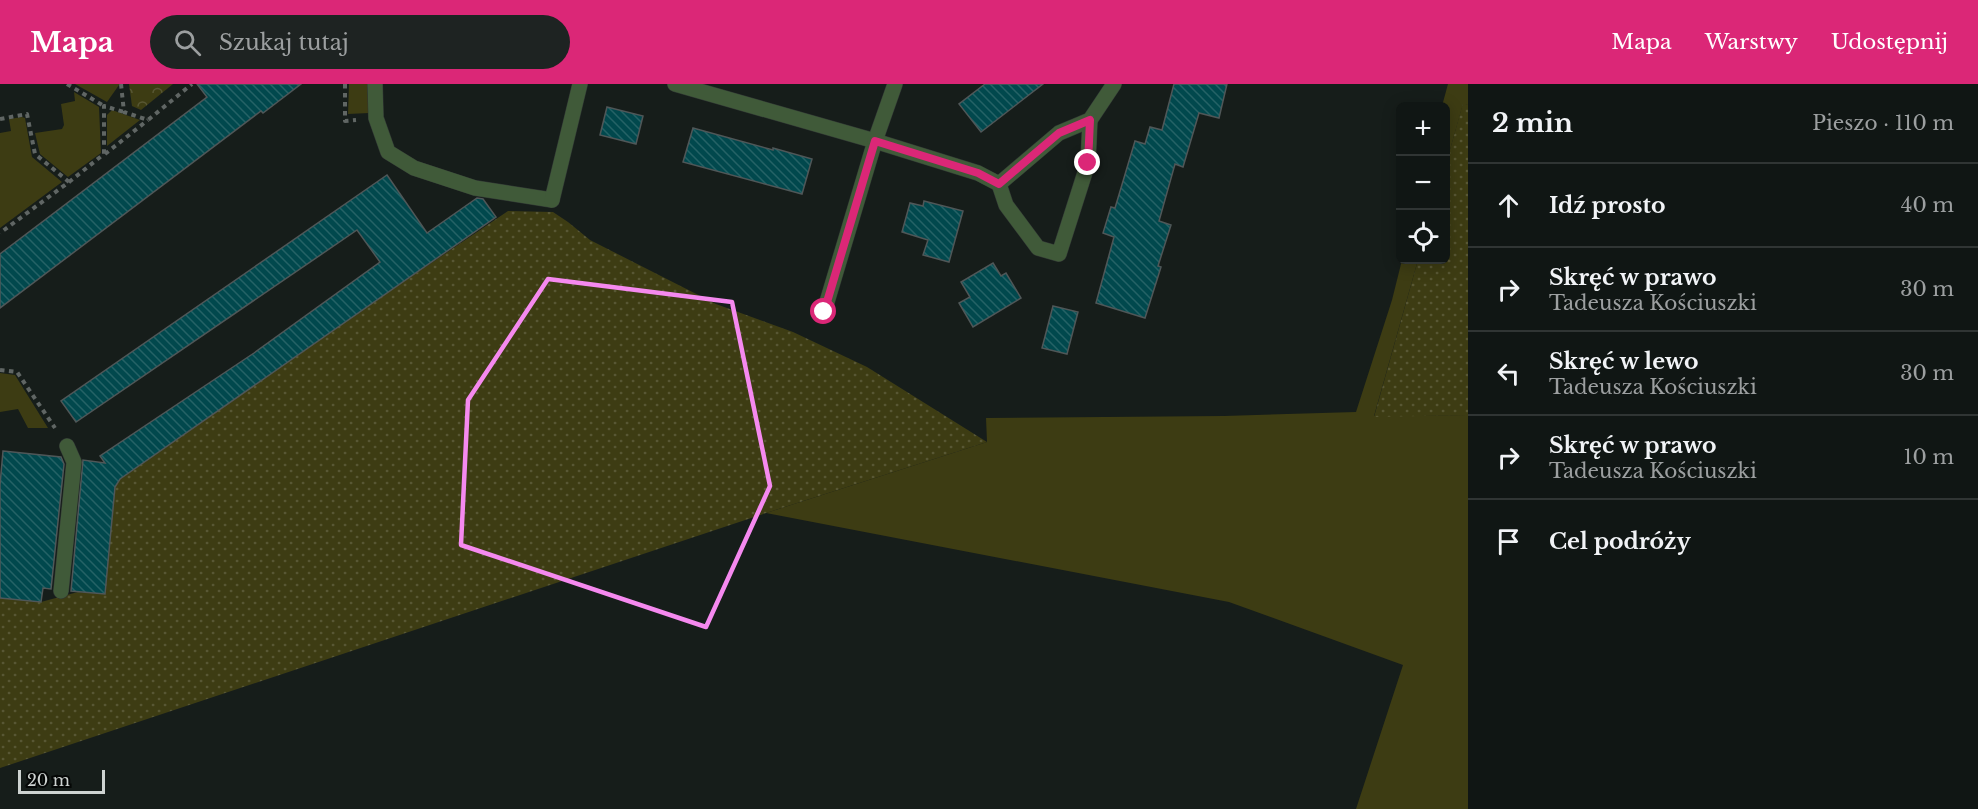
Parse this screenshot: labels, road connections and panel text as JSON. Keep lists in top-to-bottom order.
{
  "scale_bar": "20 m",
  "page": {
    "header": "Mapa",
    "search": "Szukaj tutaj",
    "nav": ["Mapa", "Warstwy", "Udostępnij"],
    "heading": ["2 min", "Pieszo · 110 m"],
    "map_buttons": ["+", "−"],
    "list": [
      ["Idź prosto", "40 m"],
      ["Skręć w prawo", "Tadeusza Kościuszki", "30 m"],
      ["Skręć w lewo", "Tadeusza Kościuszki", "30 m"],
      ["Skręć w prawo", "Tadeusza Kościuszki", "10 m"],
      "Cel podróży"
    ],
    "scale": "20 m"
  }
}
